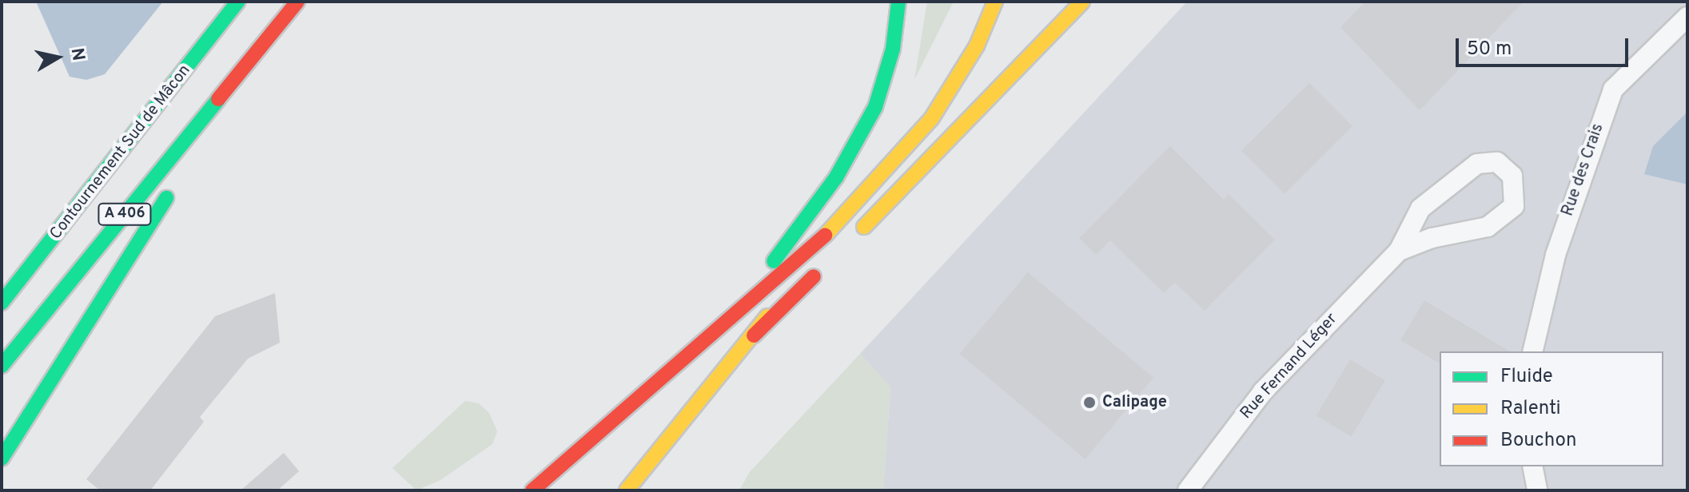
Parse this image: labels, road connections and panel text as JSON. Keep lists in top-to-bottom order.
{
  "streets": {
    "highway": ["Contournement Sud de Mâcon", "A 406"],
    "street": ["Rue des Crais", "Rue Fernand Léger"]
  },
  "places": ["Calipage"],
  "legend": ["Fluide", "Ralenti", "Bouchon"],
  "scale_bar": "50 m",
  "north": "right"
}
